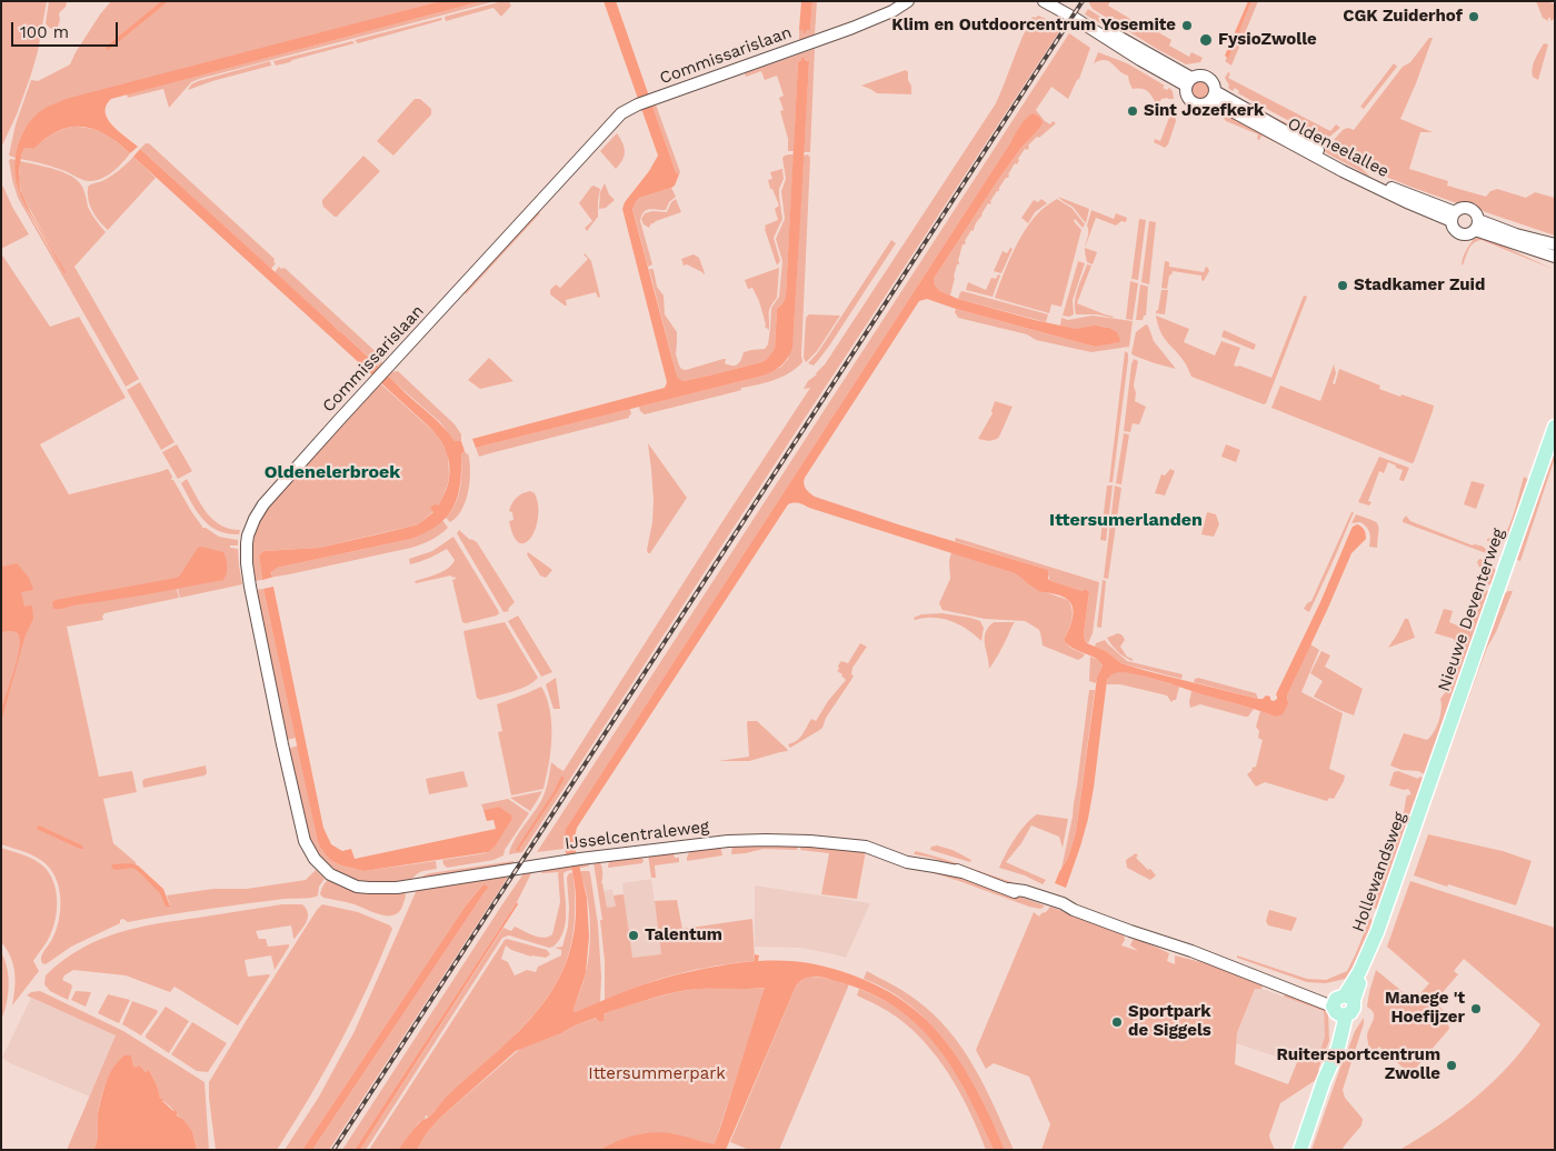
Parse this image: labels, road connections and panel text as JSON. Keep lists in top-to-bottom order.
{
  "streets": {
    "main road": ["Nieuwe Deventerweg", "Hollewandsweg"],
    "street": ["Commissarislaan", "Oldeneelallee", "IJsselcentraleweg"]
  },
  "crossings": [
    ["Commissarislaan", "IJsselcentraleweg"],
    ["Nieuwe Deventerweg", "Hollewandsweg"],
    ["IJsselcentraleweg", "Hollewandsweg"]
  ],
  "districts": ["Oldenelerbroek", "Ittersumerlanden"],
  "parks": ["Ittersummerpark"],
  "places": [
    "CGK Zuiderhof",
    "Klim en Outdoorcentrum Yosemite",
    "FysioZwolle",
    "Sint Jozefkerk",
    "Stadkamer Zuid",
    "Talentum",
    "Manege 't Hoefijzer",
    "Sportpark de Siggels",
    "Ruitersportcentrum Zwolle"
  ],
  "scale_bar": "100 m"
}
